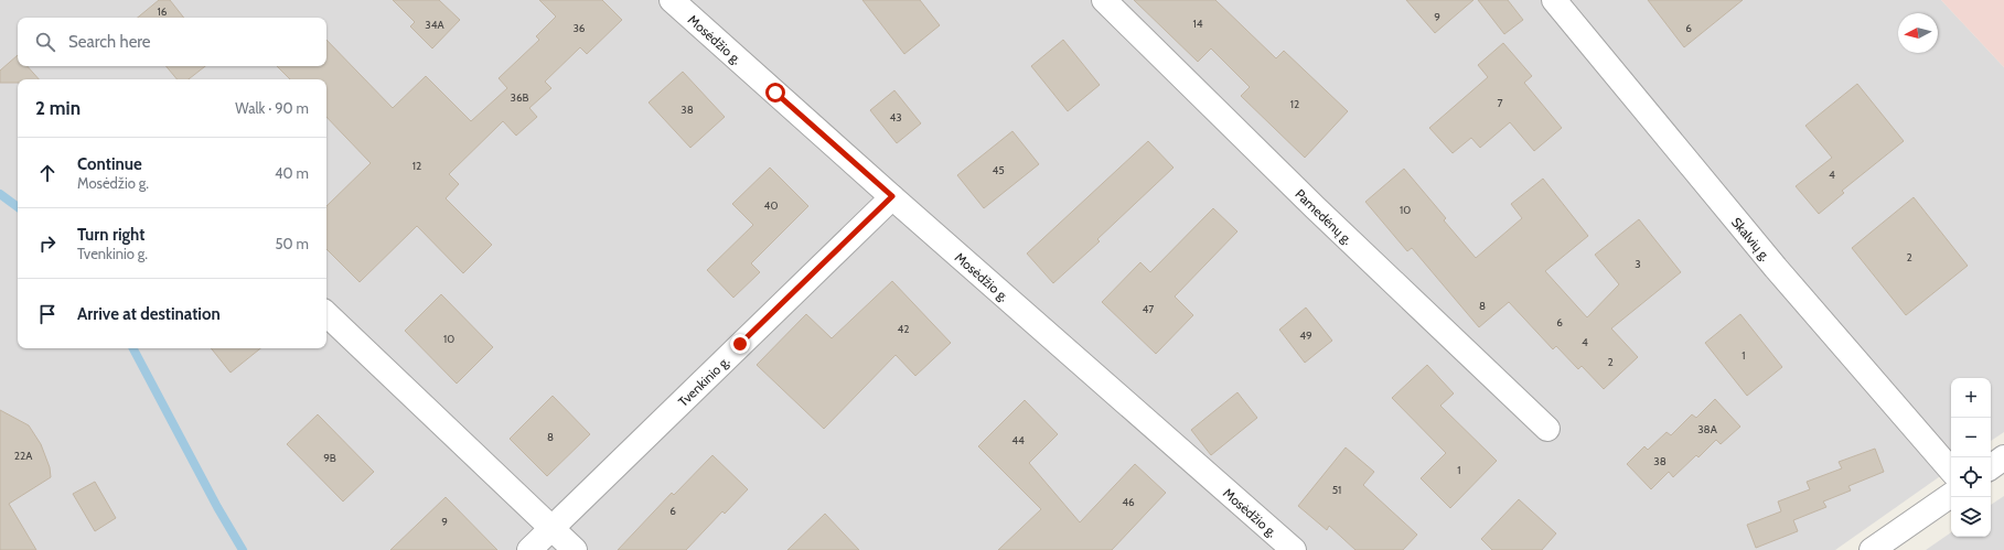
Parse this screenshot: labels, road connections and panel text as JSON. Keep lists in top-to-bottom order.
{
  "streets": {
    "street": [
      "Mosėdžio g.",
      "Pamedėnų g.",
      "Skalvių g.",
      "Tvenkinio g."
    ]
  },
  "crossings": [
    ["Mosėdžio g.", "Tvenkinio g."]
  ],
  "house_numbers": [
    "16",
    "9",
    "14",
    "34A",
    "36",
    "6",
    "36B",
    "7",
    "12",
    "38",
    "43",
    "12",
    "45",
    "4",
    "40",
    "10",
    "2",
    "3",
    "8",
    "47",
    "6",
    "42",
    "49",
    "10",
    "4",
    "1",
    "2",
    "38A",
    "8",
    "44",
    "22A",
    "9B",
    "38",
    "1",
    "51",
    "46",
    "6",
    "9"
  ],
  "north": "left",
  "page": {
    "search": "Search here",
    "heading": ["2 min", "Walk · 90 m"],
    "list": [
      ["Continue", "Mosėdžio g.", "40 m"],
      ["Turn right", "Tvenkinio g.", "50 m"],
      "Arrive at destination"
    ],
    "map_buttons": ["+", "−"]
  }
}
